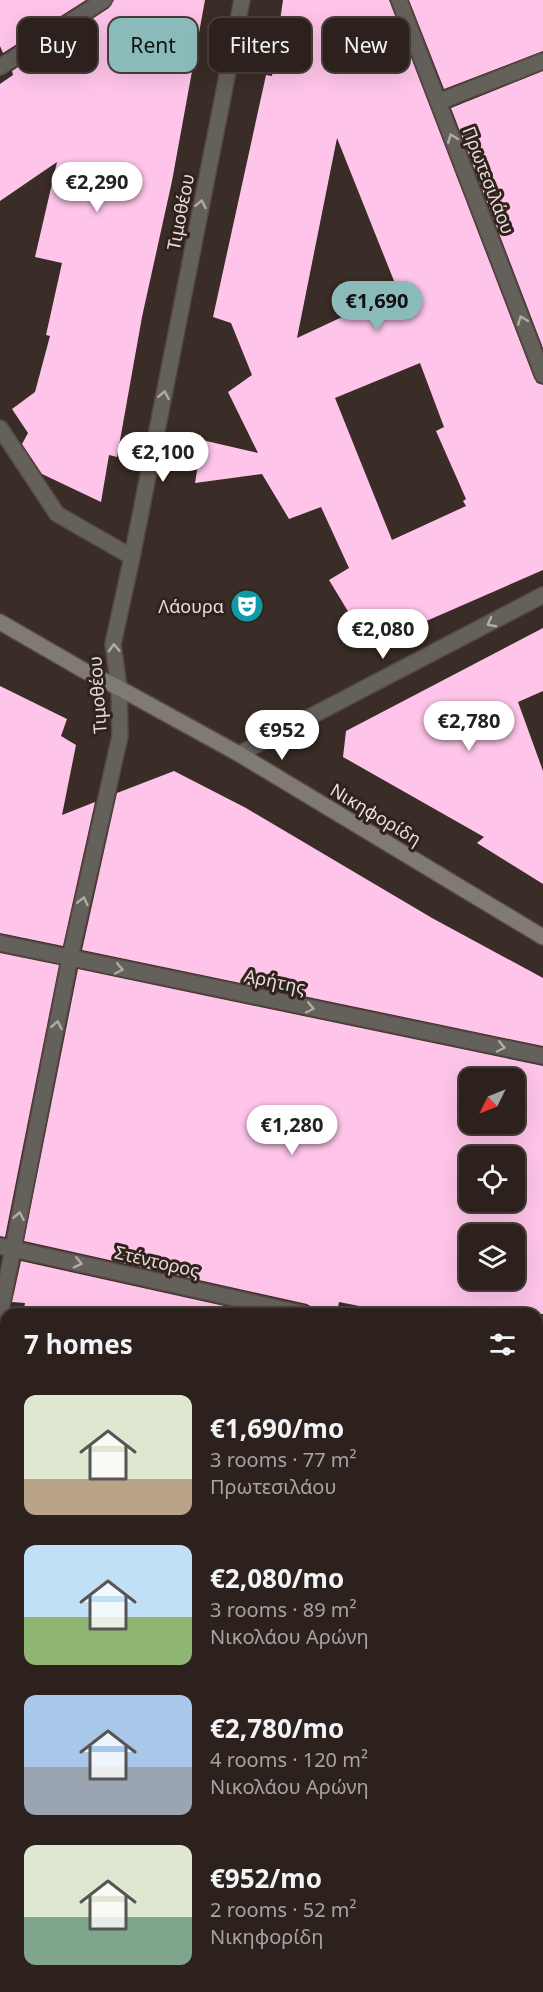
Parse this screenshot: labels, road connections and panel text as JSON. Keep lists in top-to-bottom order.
{
  "streets": {
    "street": [
      "Πρωτεσιλάου",
      "Τιμοθέου",
      "Νικηφορίδη",
      "Αρήτης",
      "Στέντορος"
    ]
  },
  "crossings": [
    ["Τιμοθέου", "Νικηφορίδη"],
    ["Τιμοθέου", "Αρήτης"],
    ["Τιμοθέου", "Στέντορος"]
  ],
  "one_way": [
    "Πρωτεσιλάου",
    "Τιμοθέου",
    "Αρήτης",
    "Στέντορος"
  ],
  "places": {
    "theatre": ["Λάουρα"]
  },
  "north": "bottom left",
  "page": {
    "chip": [
      "Buy",
      "Rent",
      "Filters",
      "New"
    ],
    "price": [
      "€2,290",
      "€1,690",
      "€2,100",
      "€2,080",
      "€2,780",
      "€952",
      "€1,280"
    ],
    "heading": "7 homes",
    "list": [
      {
        "name": "€1,690/mo",
        "note": "3 rooms · 77 m² · Πρωτεσιλάου"
      },
      {
        "name": "€2,080/mo",
        "note": "3 rooms · 89 m² · Νικολάου Αρώνη"
      },
      {
        "name": "€2,780/mo",
        "note": "4 rooms · 120 m² · Νικολάου Αρώνη"
      },
      {
        "name": "€952/mo",
        "note": "2 rooms · 52 m² · Νικηφορίδη"
      }
    ]
  }
}
